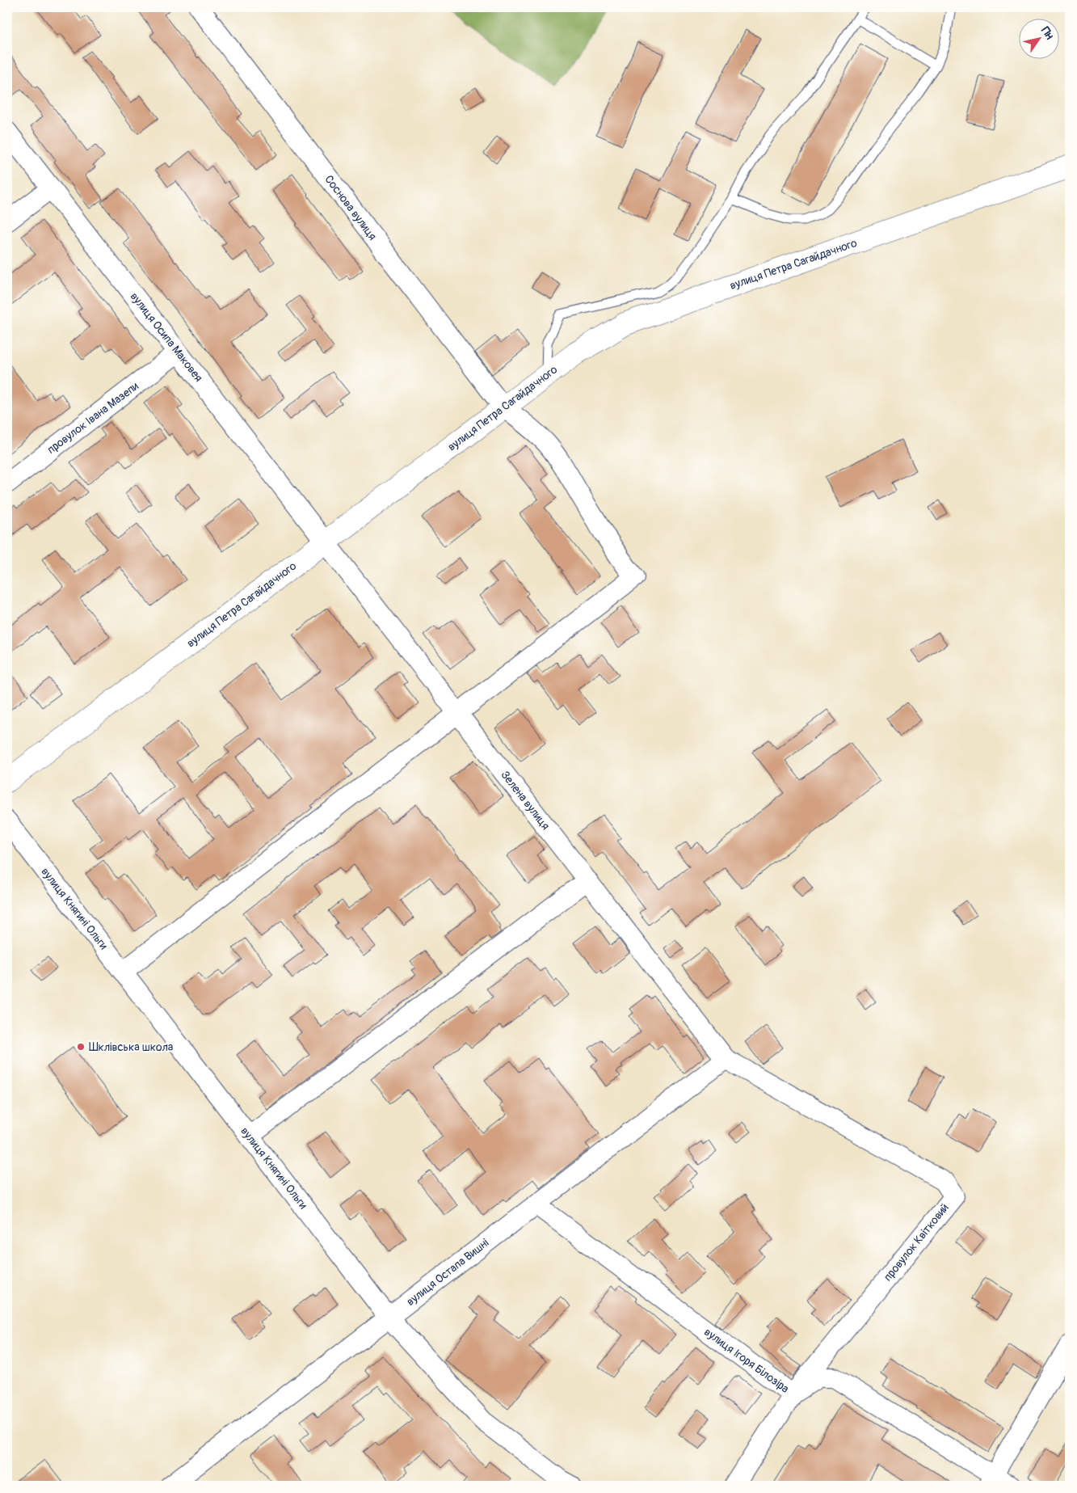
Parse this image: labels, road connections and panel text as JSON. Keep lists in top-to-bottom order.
{
  "streets": {
    "street": [
      "Соснова вулиця",
      "вулиця Петра Сагайдачного",
      "вулиця Осипа Маковея",
      "провулок Івана Мазепи",
      "Зелена вулиця",
      "вулиця Княгині Ольги",
      "провулок Квітковий",
      "вулиця Остапа Вишні",
      "вулиця Ігоря Білозіра"
    ]
  },
  "crossings": [
    ["Соснова вулиця", "вулиця Петра Сагайдачного"],
    ["Соснова вулиця", "Зелена вулиця"],
    ["вулиця Петра Сагайдачного", "вулиця Осипа Маковея"],
    ["вулиця Петра Сагайдачного", "Зелена вулиця"],
    ["вулиця Осипа Маковея", "провулок Івана Мазепи"],
    ["вулиця Осипа Маковея", "Зелена вулиця"],
    ["Зелена вулиця", "провулок Квітковий"],
    ["Зелена вулиця", "вулиця Остапа Вишні"],
    ["вулиця Княгині Ольги", "вулиця Остапа Вишні"],
    ["провулок Квітковий", "вулиця Остапа Вишні"],
    ["провулок Квітковий", "вулиця Ігоря Білозіра"],
    ["вулиця Остапа Вишні", "вулиця Ігоря Білозіра"]
  ],
  "places": ["Шклівська школа"],
  "north": "top right"
}
